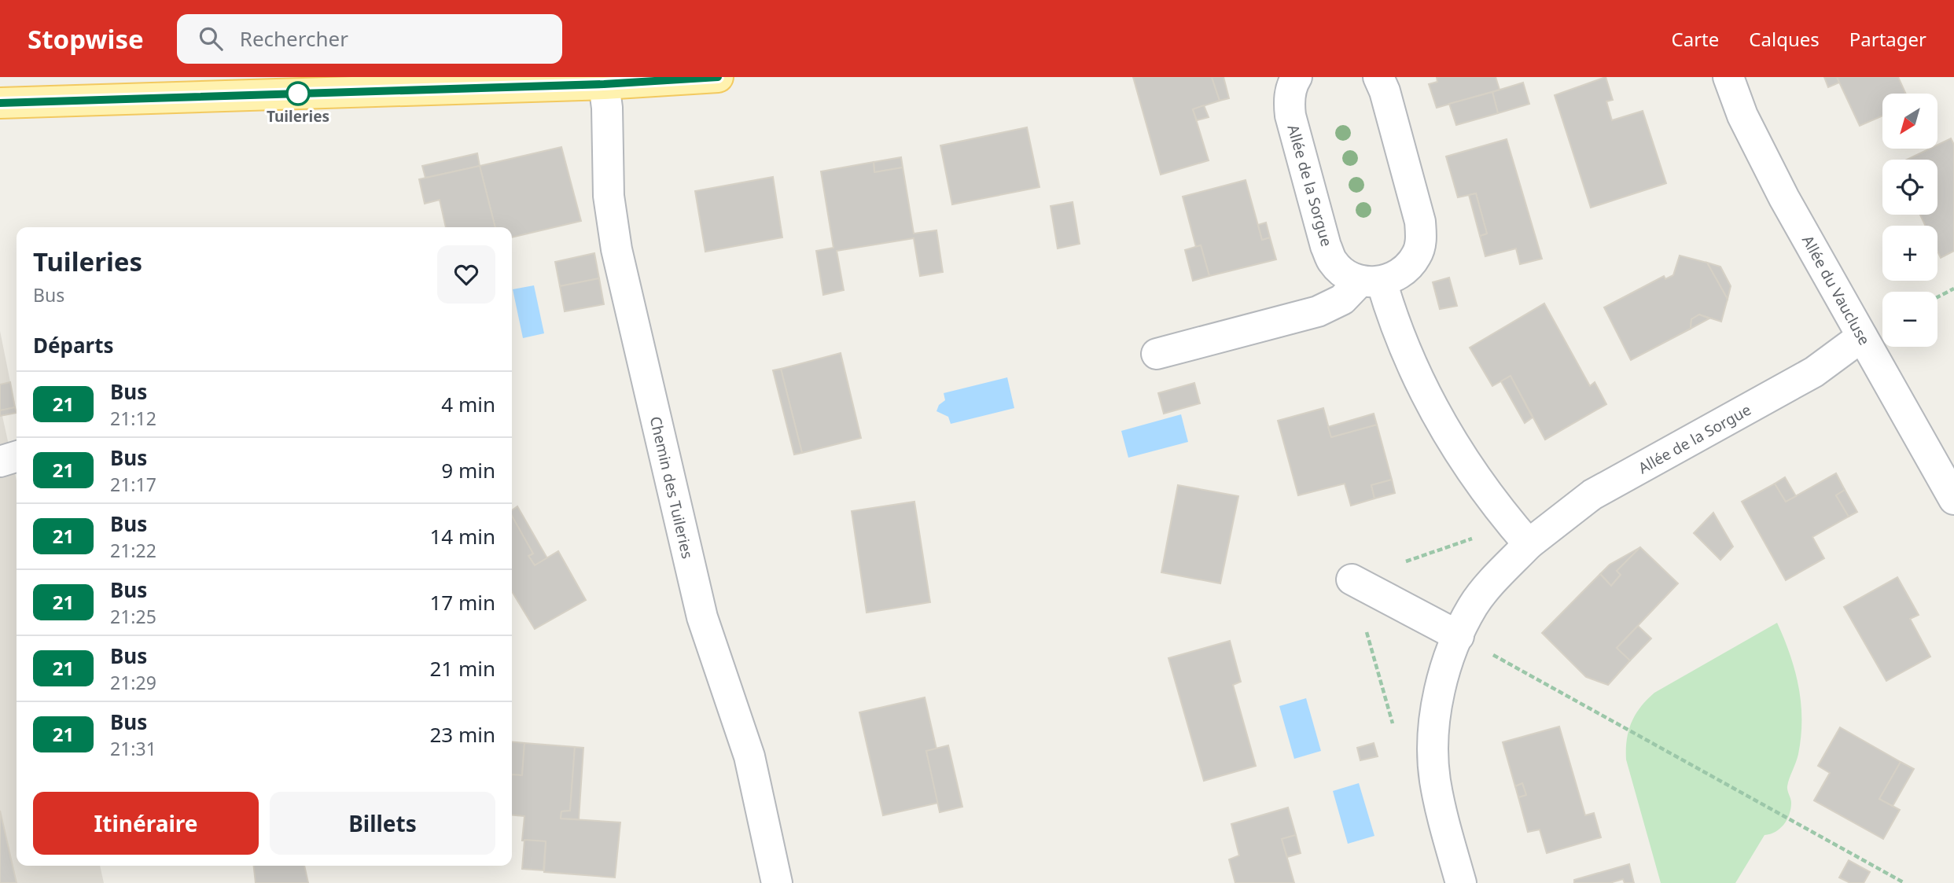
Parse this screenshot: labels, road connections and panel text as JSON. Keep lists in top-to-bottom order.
{
  "streets": {
    "street": ["Allée de la Sorgue", "Allée du Vaucluse", "Chemin des Tuileries"]
  },
  "crossings": [
    ["Allée de la Sorgue", "Allée du Vaucluse"]
  ],
  "places": ["Tuileries"],
  "lines": ["bus line 21"],
  "north": "bottom left",
  "page": {
    "header": "Stopwise",
    "search": "Rechercher",
    "nav": ["Carte", "Calques", "Partager"],
    "map_buttons": ["+", "−"],
    "heading": [
      ["Tuileries", "Bus"],
      "Départs"
    ],
    "list": [
      {
        "mark": "21",
        "name": "Bus",
        "note": "21:12",
        "value": "4 min"
      },
      {
        "mark": "21",
        "name": "Bus",
        "note": "21:17",
        "value": "9 min"
      },
      {
        "mark": "21",
        "name": "Bus",
        "note": "21:22",
        "value": "14 min"
      },
      {
        "mark": "21",
        "name": "Bus",
        "note": "21:25",
        "value": "17 min"
      },
      {
        "mark": "21",
        "name": "Bus",
        "note": "21:29",
        "value": "21 min"
      },
      {
        "mark": "21",
        "name": "Bus",
        "note": "21:31",
        "value": "23 min"
      }
    ],
    "buttons": ["Itinéraire", "Billets"]
  }
}
